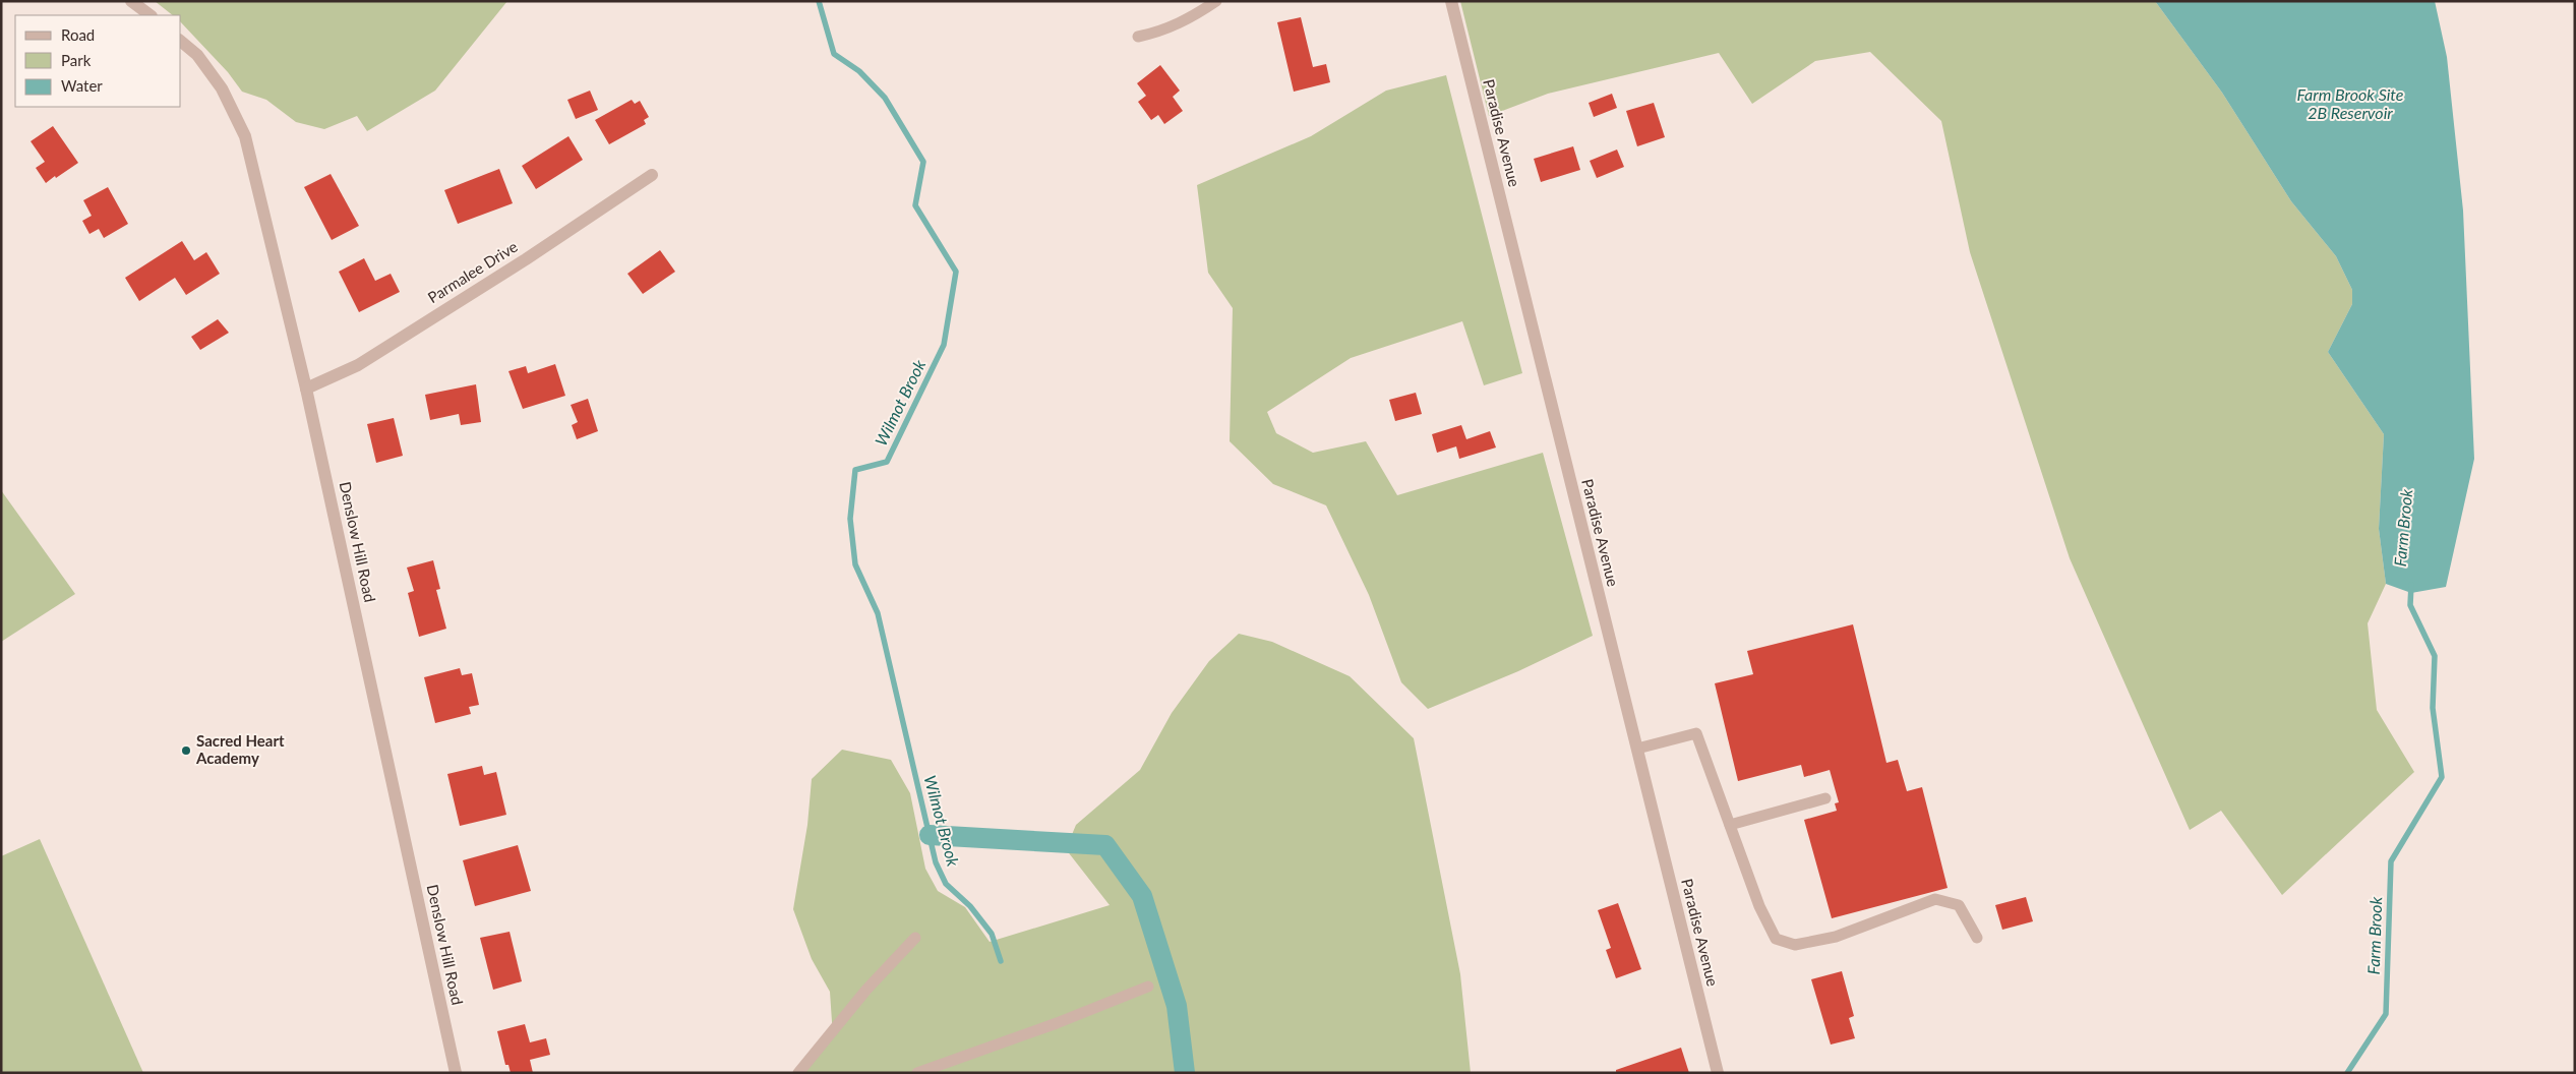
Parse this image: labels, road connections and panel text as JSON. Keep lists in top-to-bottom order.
{
  "streets": {
    "street": ["Paradise Avenue", "Parmalee Drive", "Denslow Hill Road"]
  },
  "crossings": [
    ["Parmalee Drive", "Denslow Hill Road"]
  ],
  "water": ["Farm Brook Site 2B Reservoir", "Wilmot Brook", "Farm Brook"],
  "places": ["Sacred Heart Academy"],
  "legend": ["Road", "Park", "Water"]
}
